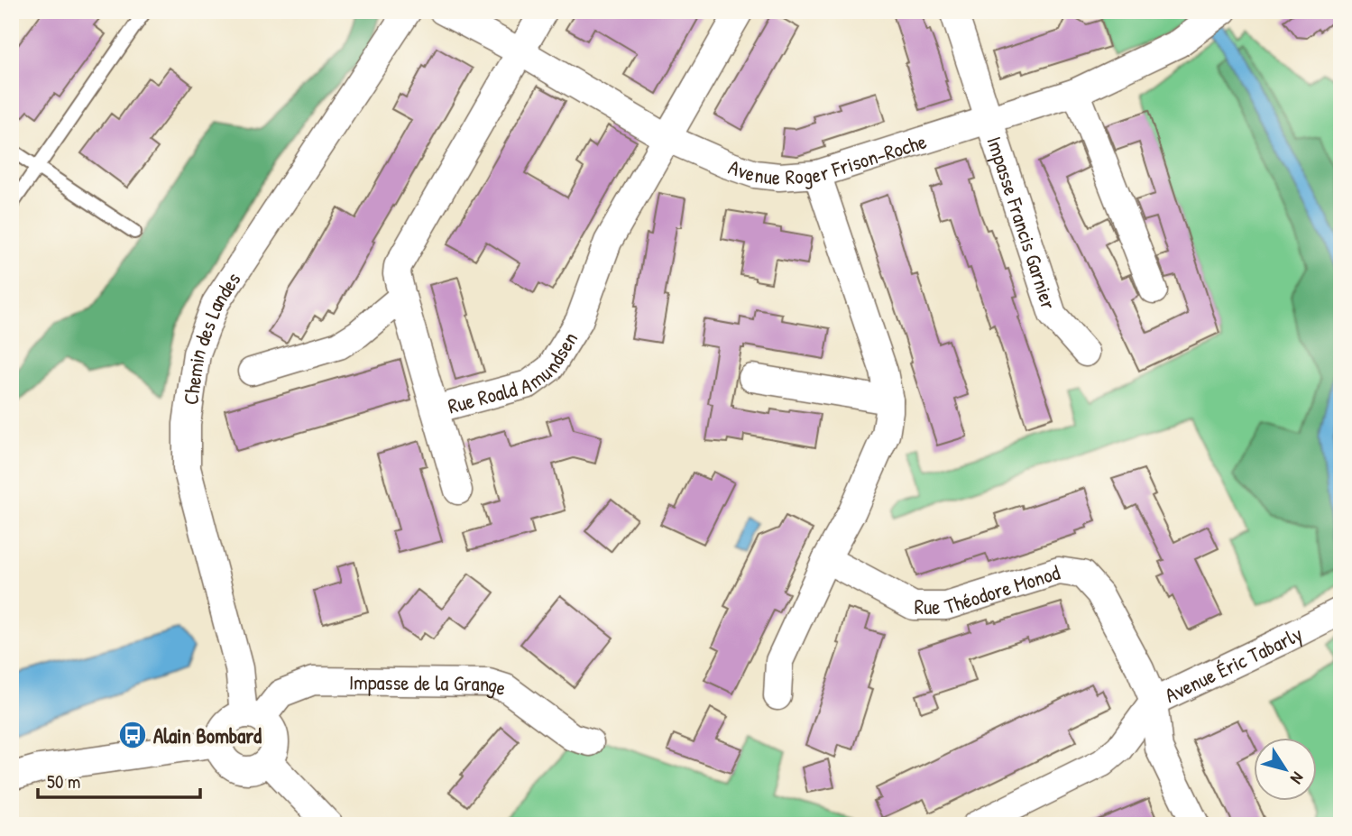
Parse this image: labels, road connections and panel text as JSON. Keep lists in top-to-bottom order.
{
  "streets": {
    "street": [
      "Avenue Roger Frison-Roche",
      "Impasse Francis Garnier",
      "Chemin des Landes",
      "Rue Roald Amundsen",
      "Rue Théodore Monod",
      "Avenue Éric Tabarly",
      "Impasse de la Grange"
    ]
  },
  "crossings": [
    ["Avenue Roger Frison-Roche", "Impasse Francis Garnier"],
    ["Avenue Roger Frison-Roche", "Rue Roald Amundsen"],
    ["Chemin des Landes", "Impasse de la Grange"],
    ["Rue Théodore Monod", "Avenue Éric Tabarly"]
  ],
  "places": {
    "bus stop": ["Alain Bombard"]
  },
  "scale_bar": "50 m",
  "north": "bottom right"
}
